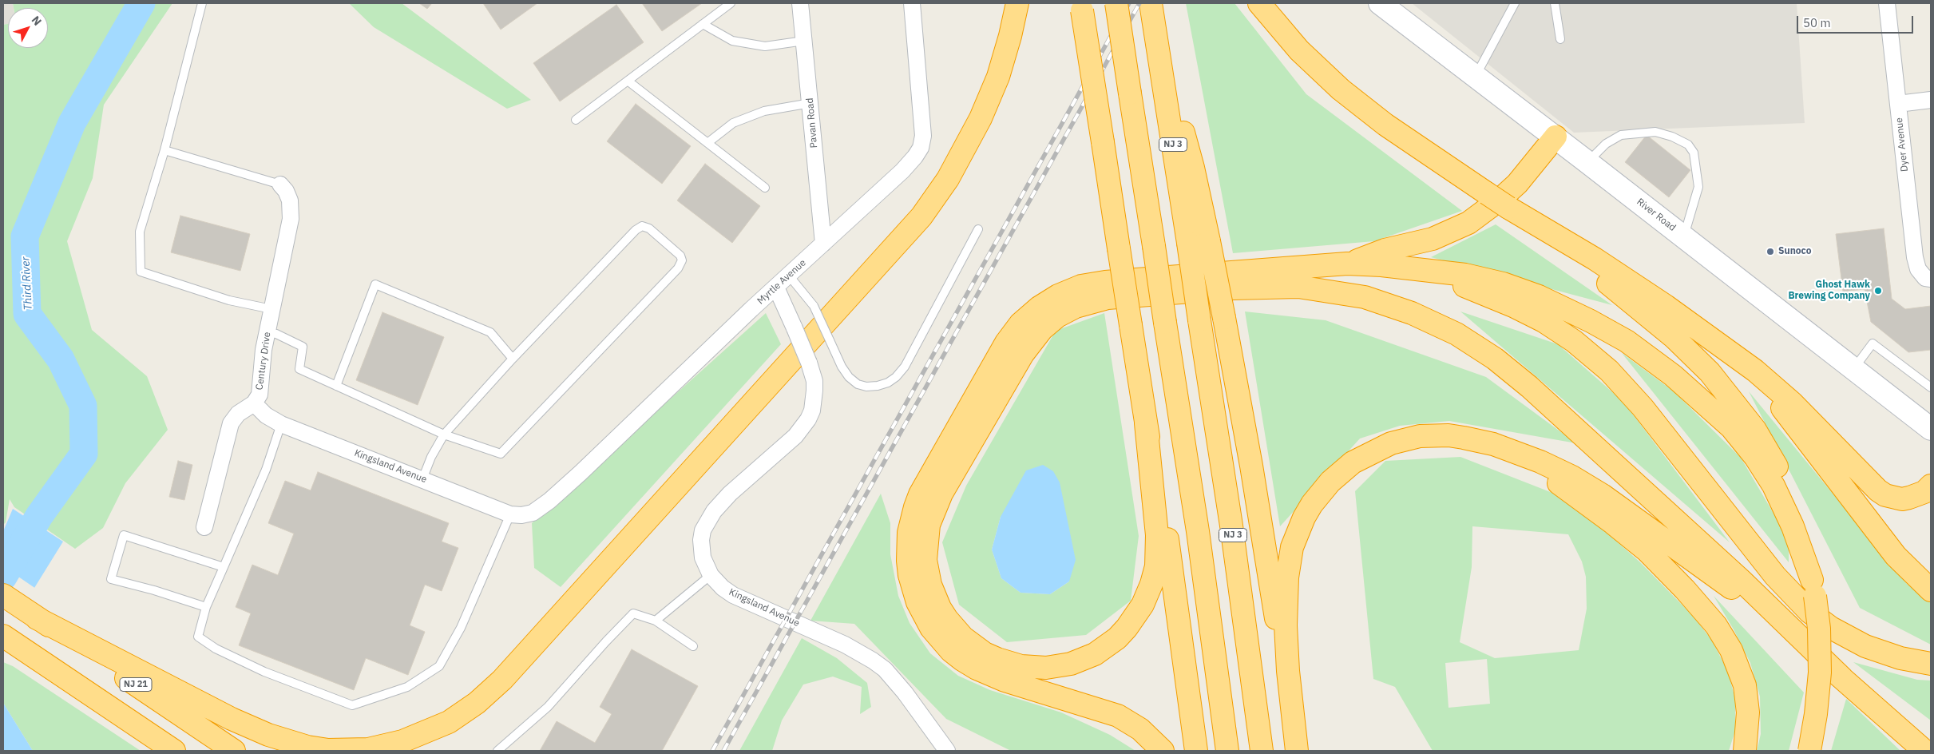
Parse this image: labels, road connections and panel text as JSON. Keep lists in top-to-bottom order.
{
  "streets": {
    "highway": ["NJ 3", "NJ 21"],
    "street": [
      "Pavan Road",
      "Dyer Avenue",
      "River Road",
      "Myrtle Avenue",
      "Century Drive",
      "Kingsland Avenue"
    ]
  },
  "crossings": [
    ["Pavan Road", "Myrtle Avenue"],
    ["Myrtle Avenue", "Kingsland Avenue"],
    ["Century Drive", "Kingsland Avenue"]
  ],
  "water": ["Third River"],
  "places": ["Sunoco", "Ghost Hawk Brewing Company"],
  "scale_bar": "50 m",
  "north": "top right"
}
